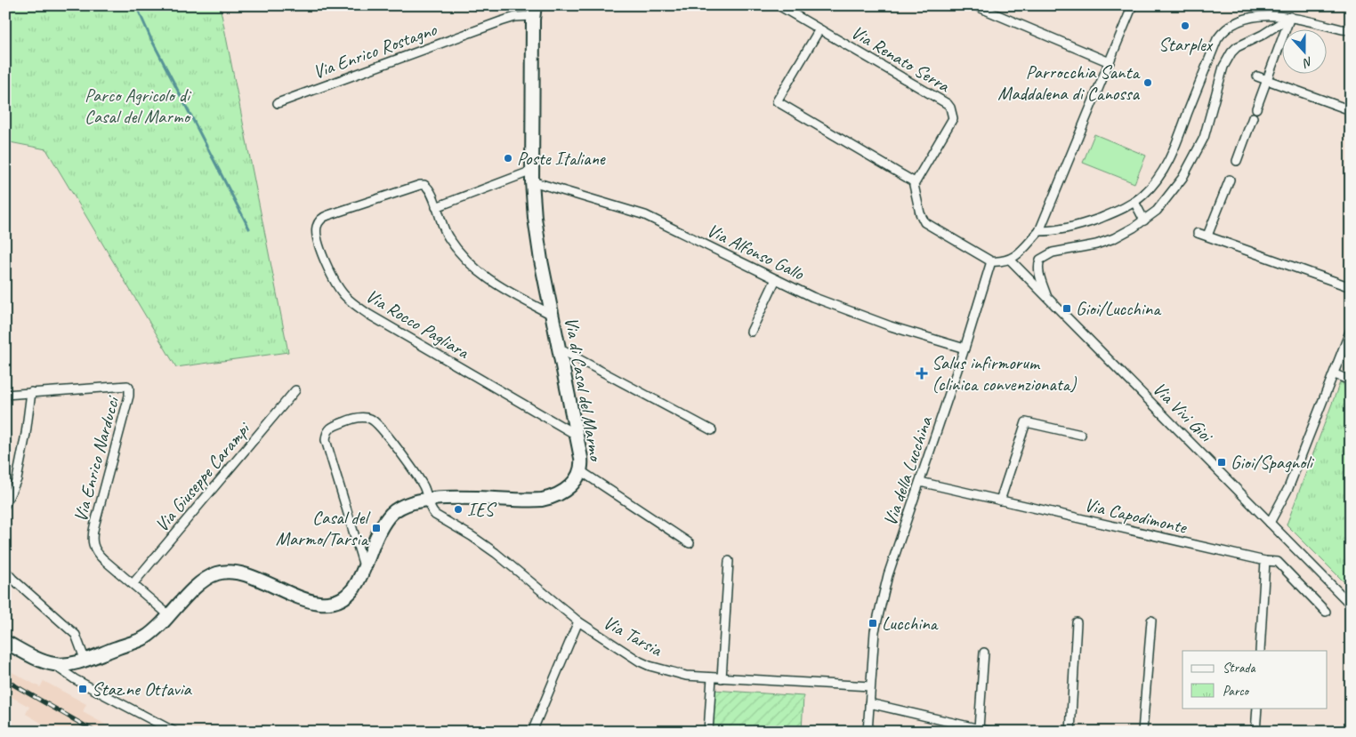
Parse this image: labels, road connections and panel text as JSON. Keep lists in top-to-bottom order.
{
  "streets": {
    "main road": ["Via di Casal del Marmo"],
    "street": [
      "Via Enrico Rostagno",
      "Via Renato Serra",
      "Via Alfonso Gallo",
      "Via Rocco Pagliara",
      "Via Vivi Gioi",
      "Via Enrico Narducci",
      "Via della Lucchina",
      "Via Giuseppe Carampi",
      "Via Capodimonte",
      "Via Tarsia"
    ]
  },
  "crossings": [
    ["Via Enrico Rostagno", "Via di Casal del Marmo"],
    ["Via Alfonso Gallo", "Via di Casal del Marmo"],
    ["Via Alfonso Gallo", "Via della Lucchina"],
    ["Via Rocco Pagliara", "Via di Casal del Marmo"],
    ["Via di Casal del Marmo", "Via Enrico Narducci"],
    ["Via di Casal del Marmo", "Via Tarsia"],
    ["Via Enrico Narducci", "Via Giuseppe Carampi"],
    ["Via della Lucchina", "Via Capodimonte"],
    ["Via della Lucchina", "Via Tarsia"]
  ],
  "parks": ["Parco Agricolo di Casal del Marmo"],
  "places": {
    "other": [
      "Starplex",
      "Parrocchia Santa Maddalena di Canossa",
      "Poste Italiane",
      "IES"
    ],
    "transit": [
      "Gioi/Lucchina",
      "Gioi/Spagnoli",
      "Casal del Marmo/Tarsia",
      "Lucchina",
      "Staz.ne Ottavia"
    ],
    "health": ["Salus infirmorum (clinica convenzionata)"]
  },
  "legend": ["Strada", "Parco"],
  "north": "bottom"
}
